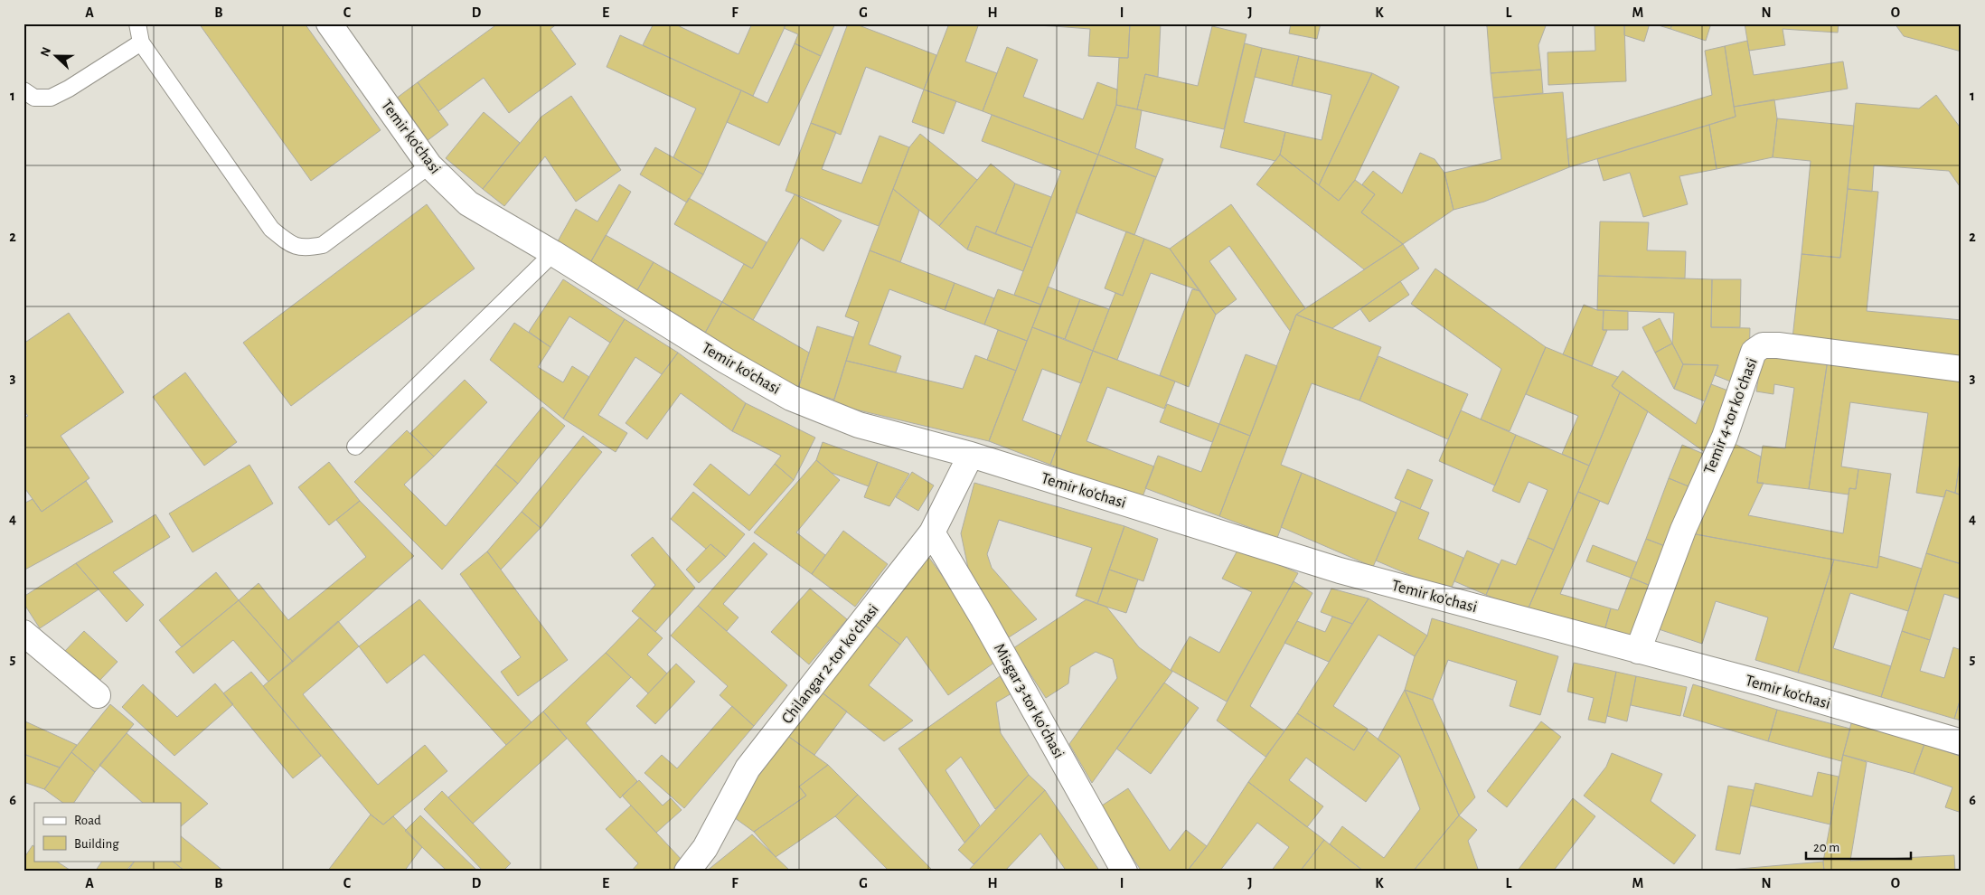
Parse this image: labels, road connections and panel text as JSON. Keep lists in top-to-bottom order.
{
  "streets": {
    "street": [
      "Temir ko'chasi",
      "Temir 4-tor koʻchasi",
      "Chilangar 2-tor koʻchasi",
      "Misgar 3-tor koʻchasi"
    ]
  },
  "crossings": [
    ["Temir ko'chasi", "Temir 4-tor koʻchasi"],
    ["Temir ko'chasi", "Chilangar 2-tor koʻchasi"],
    ["Chilangar 2-tor koʻchasi", "Misgar 3-tor koʻchasi"]
  ],
  "legend": ["Road", "Building"],
  "scale_bar": "20 m",
  "north": "left",
  "grid": {
    "columns": [
      "A",
      "B",
      "C",
      "D",
      "E",
      "F",
      "G",
      "H",
      "I",
      "J",
      "K",
      "L",
      "M",
      "N",
      "O"
    ],
    "rows": [
      "1",
      "2",
      "3",
      "4",
      "5",
      "6"
    ]
  }
}
